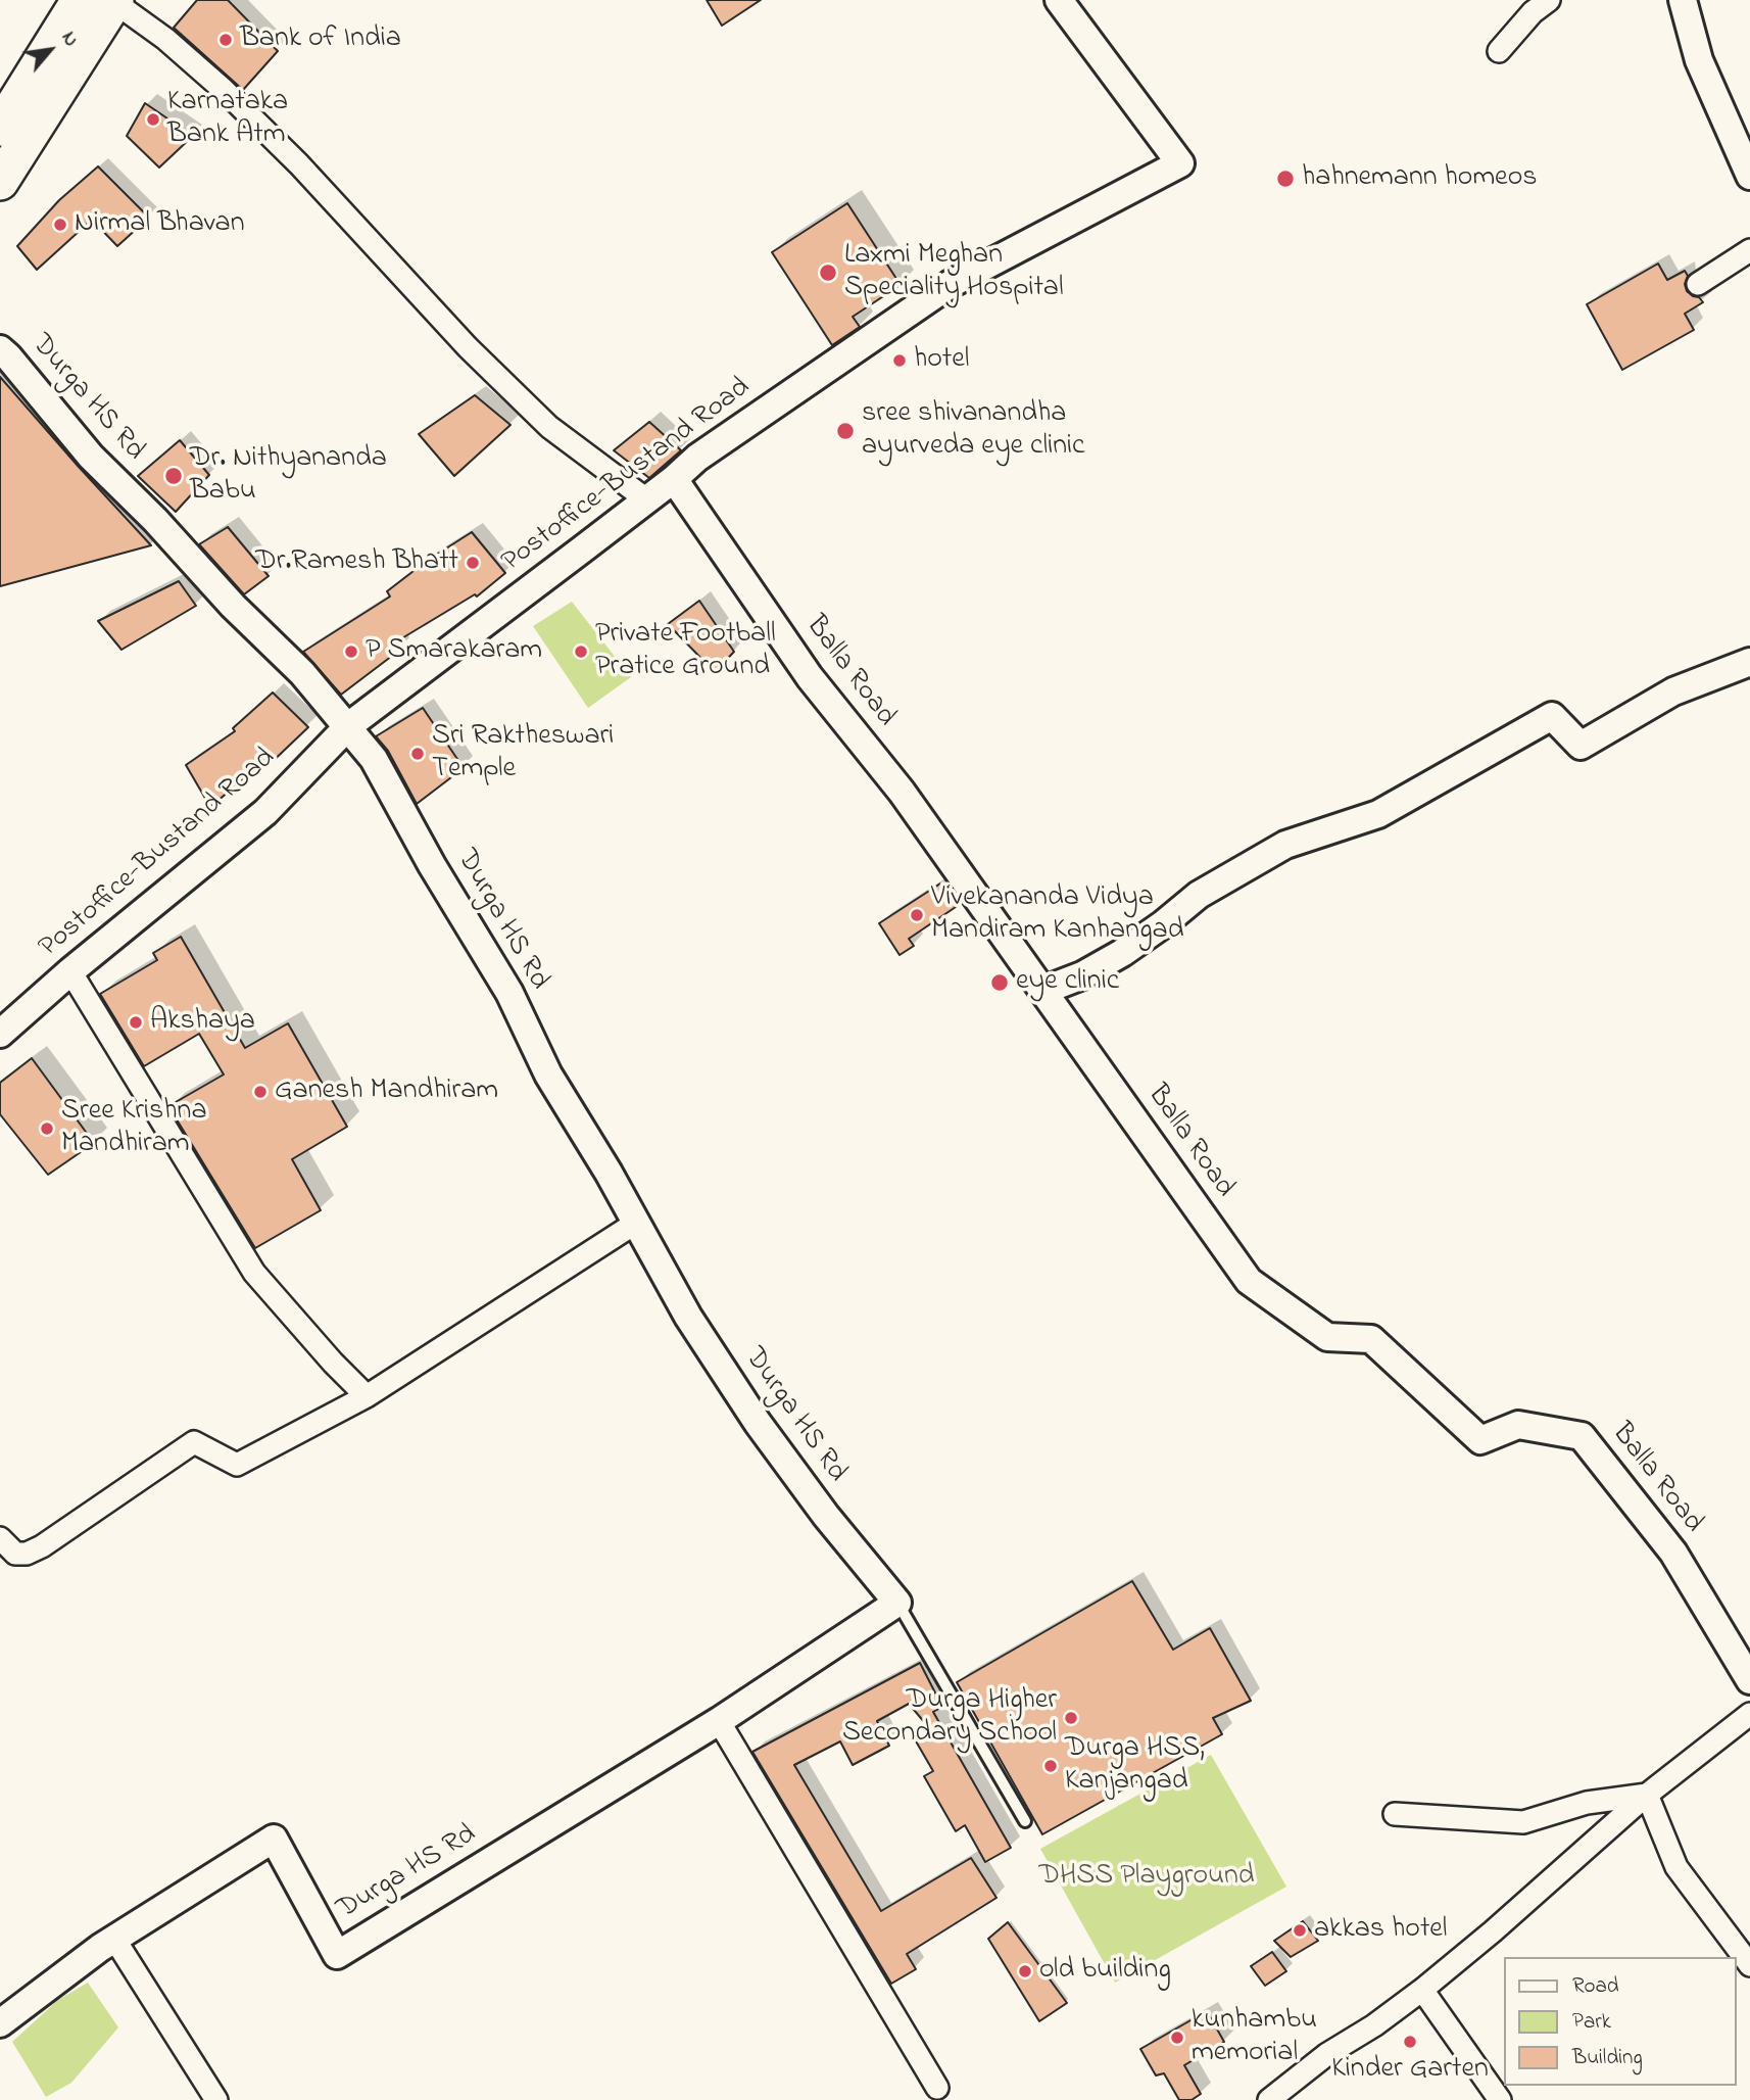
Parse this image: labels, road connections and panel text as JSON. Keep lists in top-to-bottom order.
{
  "streets": {
    "street": ["Durga HS Rd", "Postoffice-Bustand Road", "Balla Road"]
  },
  "crossings": [
    ["Durga HS Rd", "Postoffice-Bustand Road"],
    ["Postoffice-Bustand Road", "Balla Road"]
  ],
  "parks": ["DHSS Playground"],
  "places": [
    "Bank of India",
    "Karnataka Bank Atm",
    "hahnemann homeos",
    "Nirmal Bhavan",
    "Laxmi Meghan Speciality Hospital",
    "hotel",
    "sree shivanandha ayurveda eye clinic",
    "Dr. Nithyananda Babu",
    "Dr.Ramesh Bhatt",
    "P Smarakaram",
    "Private Football Pratice Ground",
    "Sri Raktheswari Temple",
    "Vivekananda Vidya Mandiram Kanhangad",
    "eye clinic",
    "Akshaya",
    "Ganesh Mandhiram",
    "Sree Krishna Mandhiram",
    "Durga Higher Secondary School",
    "Durga HSS, Kanjangad",
    "akkas hotel",
    "old building",
    "kunhambu memorial",
    "Kinder Garten"
  ],
  "legend": ["Road", "Park", "Building"],
  "north": "top right"
}
